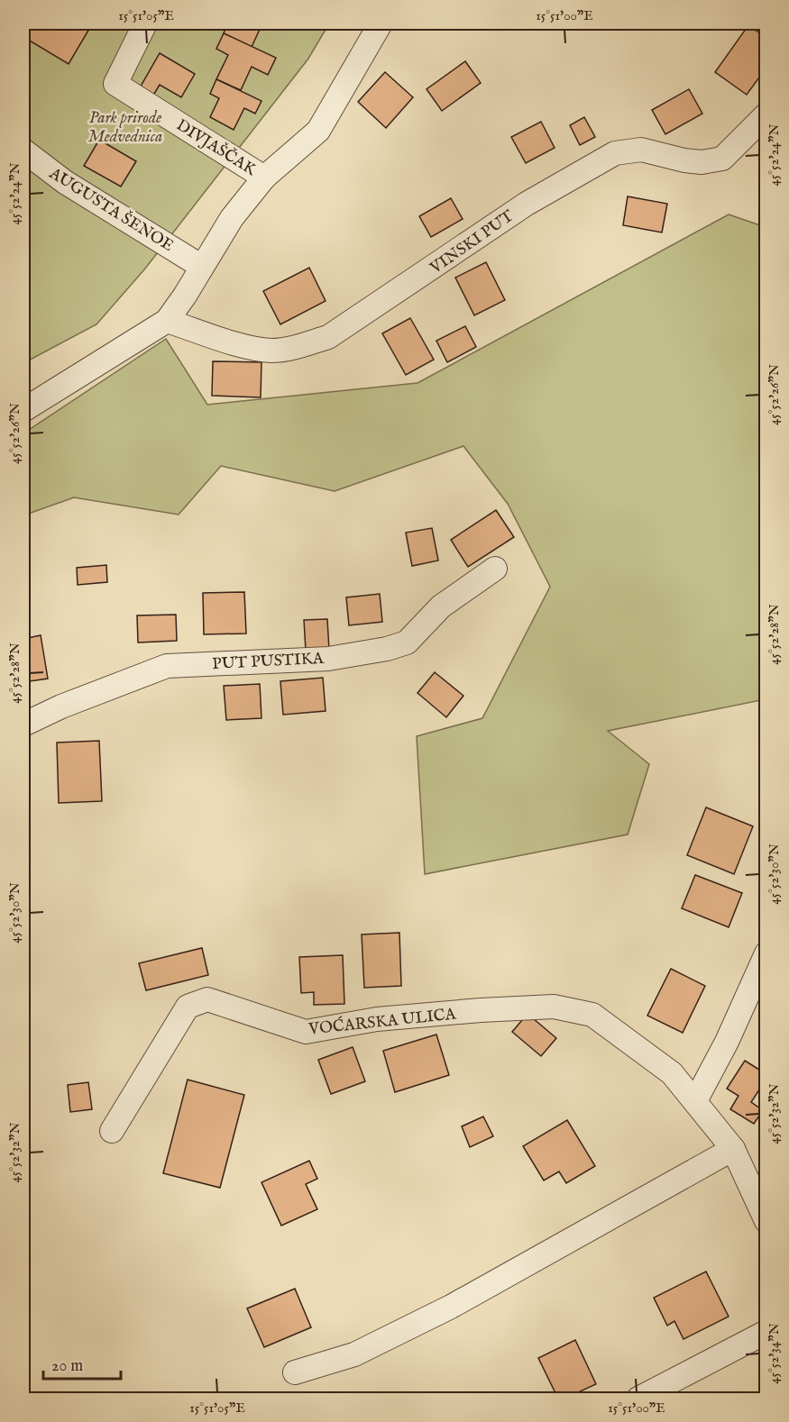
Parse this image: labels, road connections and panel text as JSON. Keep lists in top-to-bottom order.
{
  "streets": {
    "street": [
      "DIVJAŠČAK",
      "AUGUSTA ŠENOE",
      "VINSKI PUT",
      "PUT PUSTIKA",
      "VOĆARSKA ULICA"
    ]
  },
  "parks": ["Park prirode Medvednica"],
  "scale_bar": "20 m",
  "coordinates": [
    "15°51'05\"E",
    "15°51'00\"E",
    "45°52'24\"N",
    "45°52'26\"N",
    "45°52'28\"N",
    "45°52'30\"N",
    "45°52'32\"N",
    "45°52'34\"N"
  ]
}
